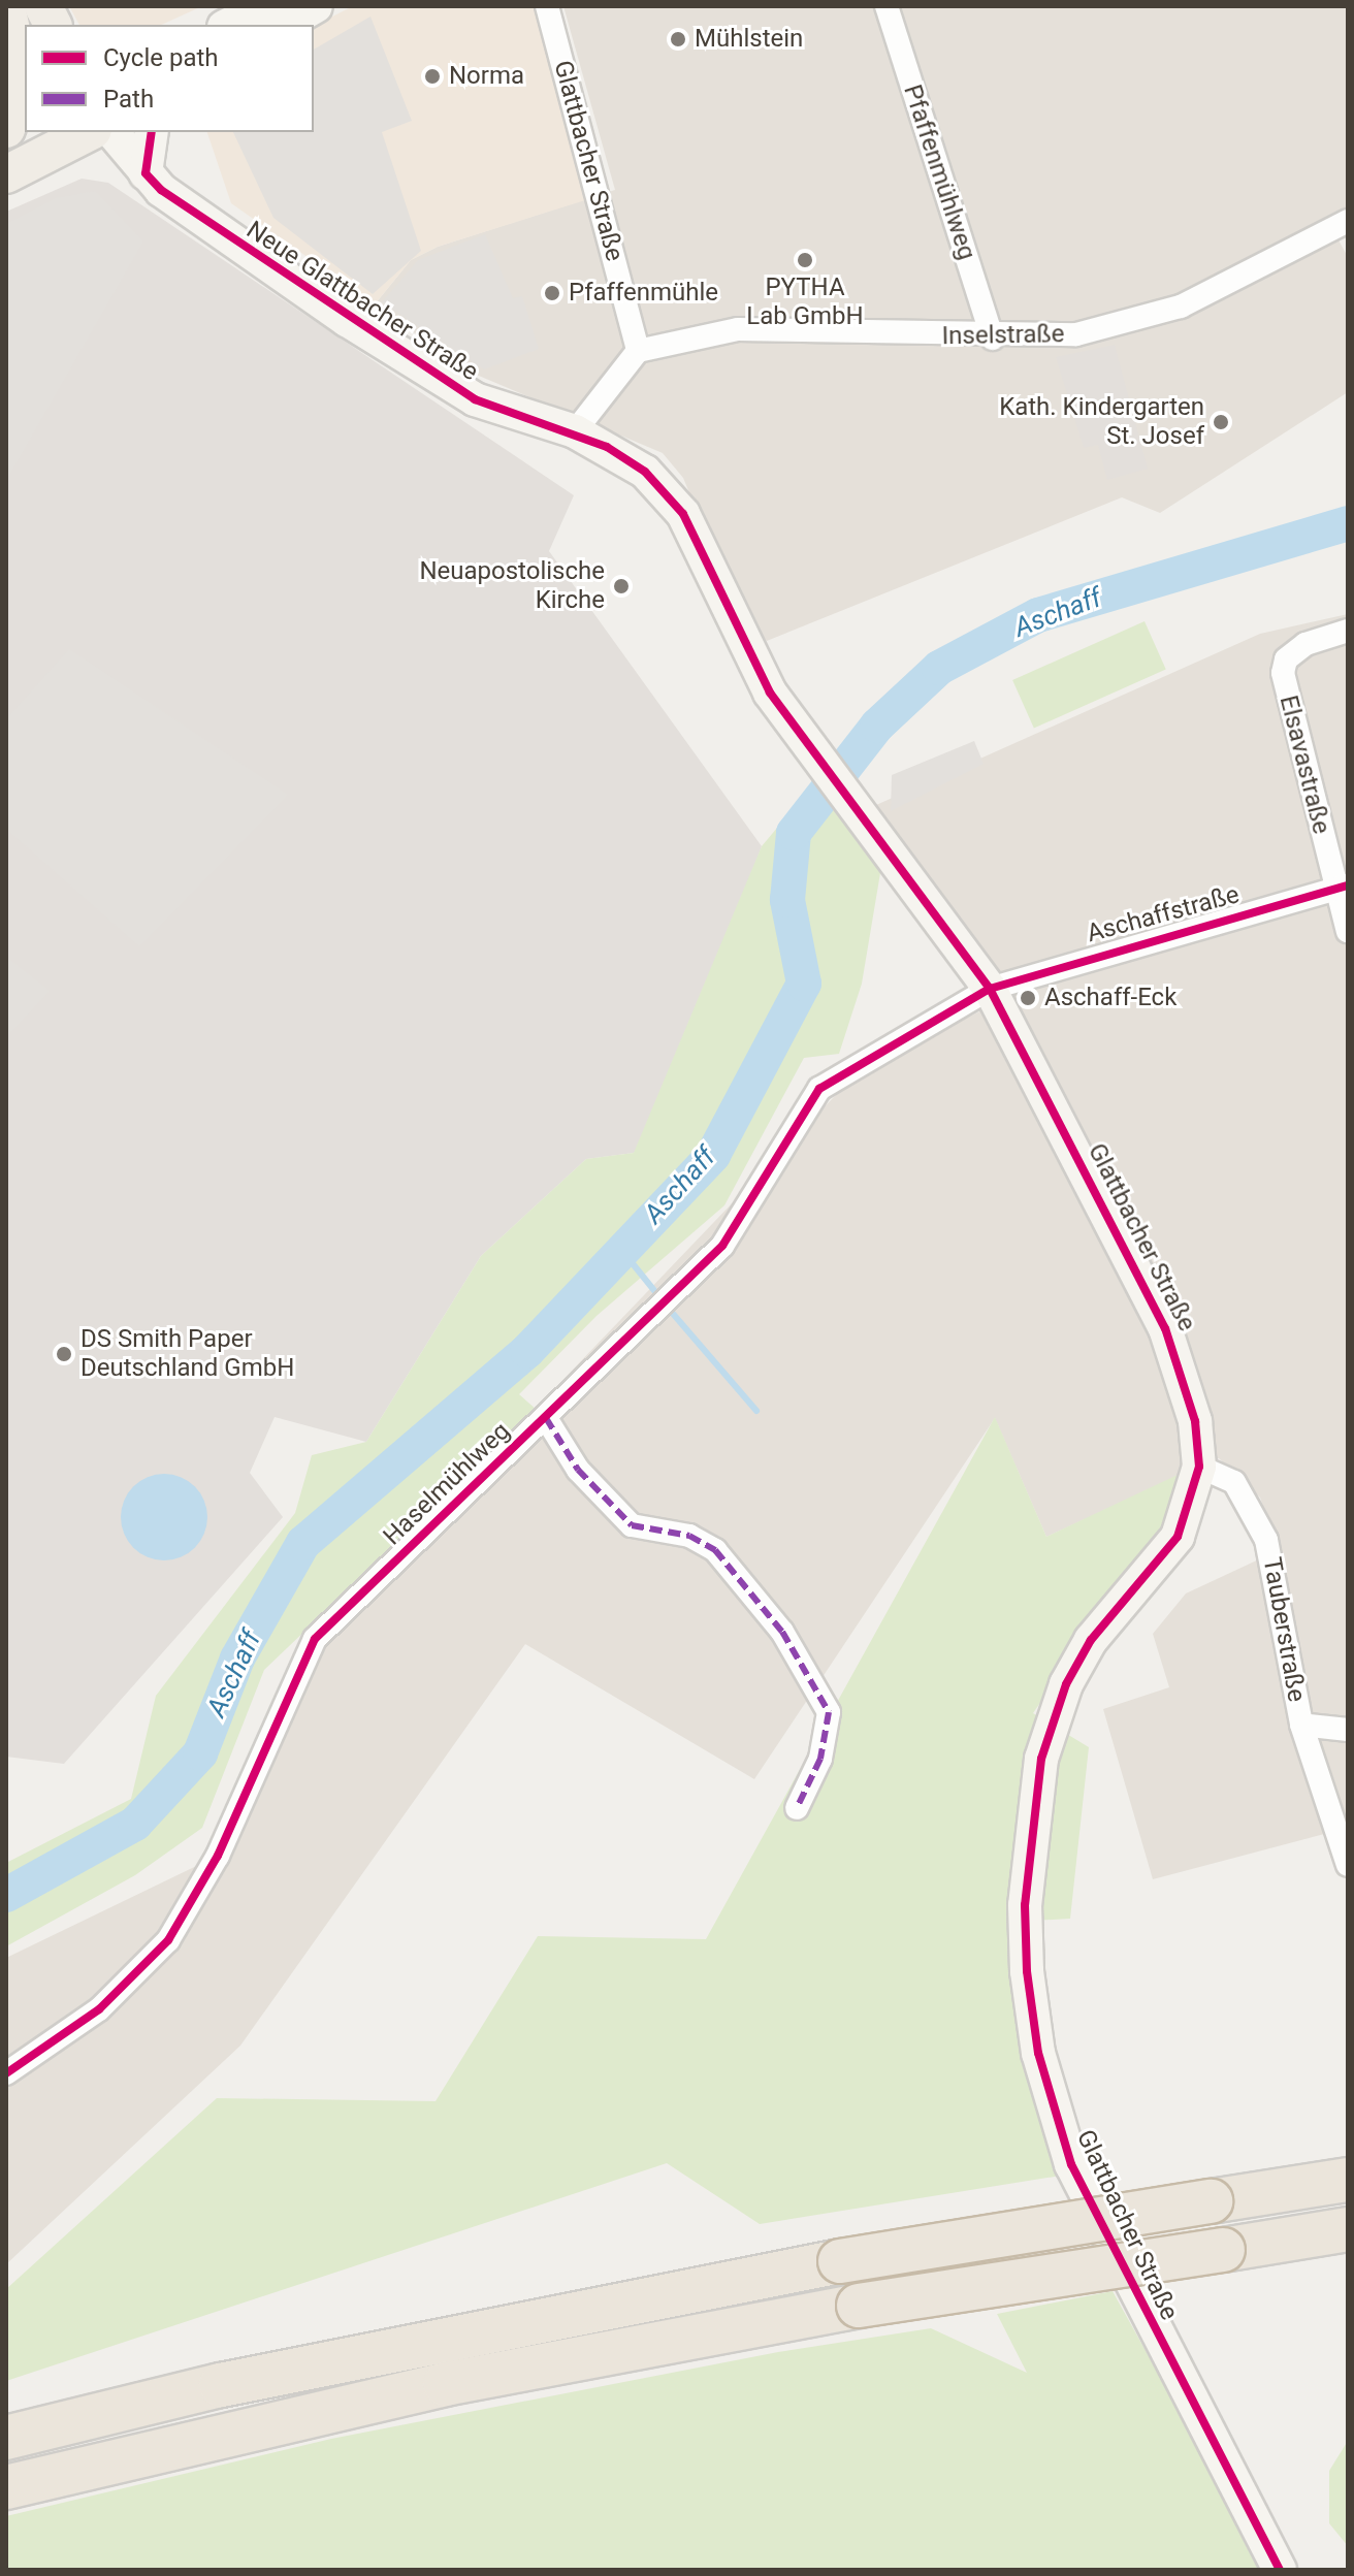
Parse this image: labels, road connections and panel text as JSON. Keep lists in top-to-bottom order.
{
  "streets": {
    "street": [
      "Glattbacher Straße",
      "Pfaffenmühlweg",
      "Neue Glattbacher Straße",
      "Inselstraße",
      "Elsavastraße",
      "Aschaffstraße",
      "Haselmühlweg",
      "Tauberstraße"
    ]
  },
  "crossings": [
    ["Glattbacher Straße", "Neue Glattbacher Straße"],
    ["Glattbacher Straße", "Inselstraße"],
    ["Glattbacher Straße", "Aschaffstraße"],
    ["Glattbacher Straße", "Haselmühlweg"],
    ["Glattbacher Straße", "Tauberstraße"],
    ["Pfaffenmühlweg", "Inselstraße"],
    ["Elsavastraße", "Aschaffstraße"],
    ["Aschaffstraße", "Haselmühlweg"]
  ],
  "water": ["Aschaff"],
  "places": [
    "Mühlstein",
    "Norma",
    "PYTHA Lab GmbH",
    "Pfaffenmühle",
    "Kath. Kindergarten St. Josef",
    "Neuapostolische Kirche",
    "Aschaff-Eck",
    "DS Smith Paper Deutschland GmbH"
  ],
  "legend": ["Cycle path", "Path"]
}
